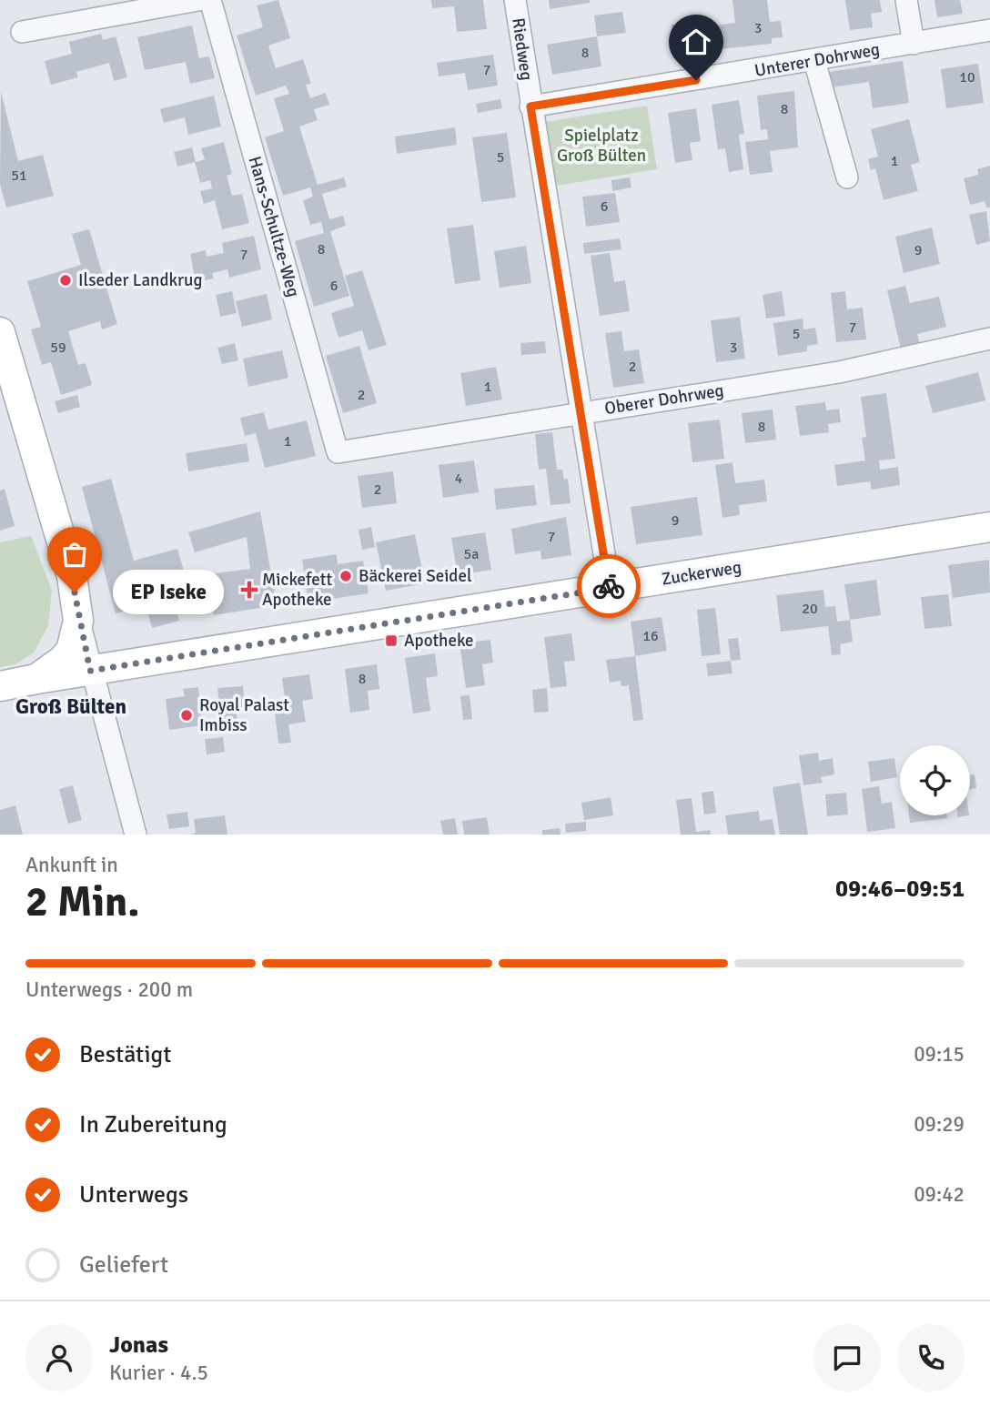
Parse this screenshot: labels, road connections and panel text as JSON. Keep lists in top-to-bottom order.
{
  "streets": {
    "street": [
      "Riedweg",
      "Unterer Dohrweg",
      "Hans-Schultze-Weg",
      "Oberer Dohrweg",
      "Zuckerweg"
    ]
  },
  "crossings": [
    ["Riedweg", "Unterer Dohrweg"],
    ["Riedweg", "Oberer Dohrweg"],
    ["Riedweg", "Zuckerweg"],
    ["Hans-Schultze-Weg", "Oberer Dohrweg"]
  ],
  "districts": ["Groß Bülten"],
  "parks": ["Spielplatz Groß Bülten"],
  "places": {
    "other": [
      "Ilseder Landkrug",
      "Bäckerei Seidel",
      "EP Iseke",
      "Royal Palast Imbiss"
    ],
    "health": ["Mickefett Apotheke"],
    "transit": ["Apotheke"]
  },
  "house_numbers": [
    "3",
    "8",
    "7",
    "10",
    "8",
    "5",
    "1",
    "51",
    "6",
    "8",
    "9",
    "7",
    "6",
    "7",
    "5",
    "59",
    "3",
    "2",
    "1",
    "2",
    "8",
    "1",
    "4",
    "2",
    "9",
    "7",
    "5a",
    "20",
    "16",
    "8"
  ],
  "page": {
    "bubble": "EP Iseke",
    "heading": ["2 Min.", "Ankunft in", "09:46–09:51"],
    "panel": ["Jonas", "Kurier · 4.5"],
    "bar": "Unterwegs · 200 m",
    "list": [
      ["Bestätigt", "09:15"],
      ["In Zubereitung", "09:29"],
      ["Unterwegs", "09:42"],
      "Geliefert"
    ]
  }
}
